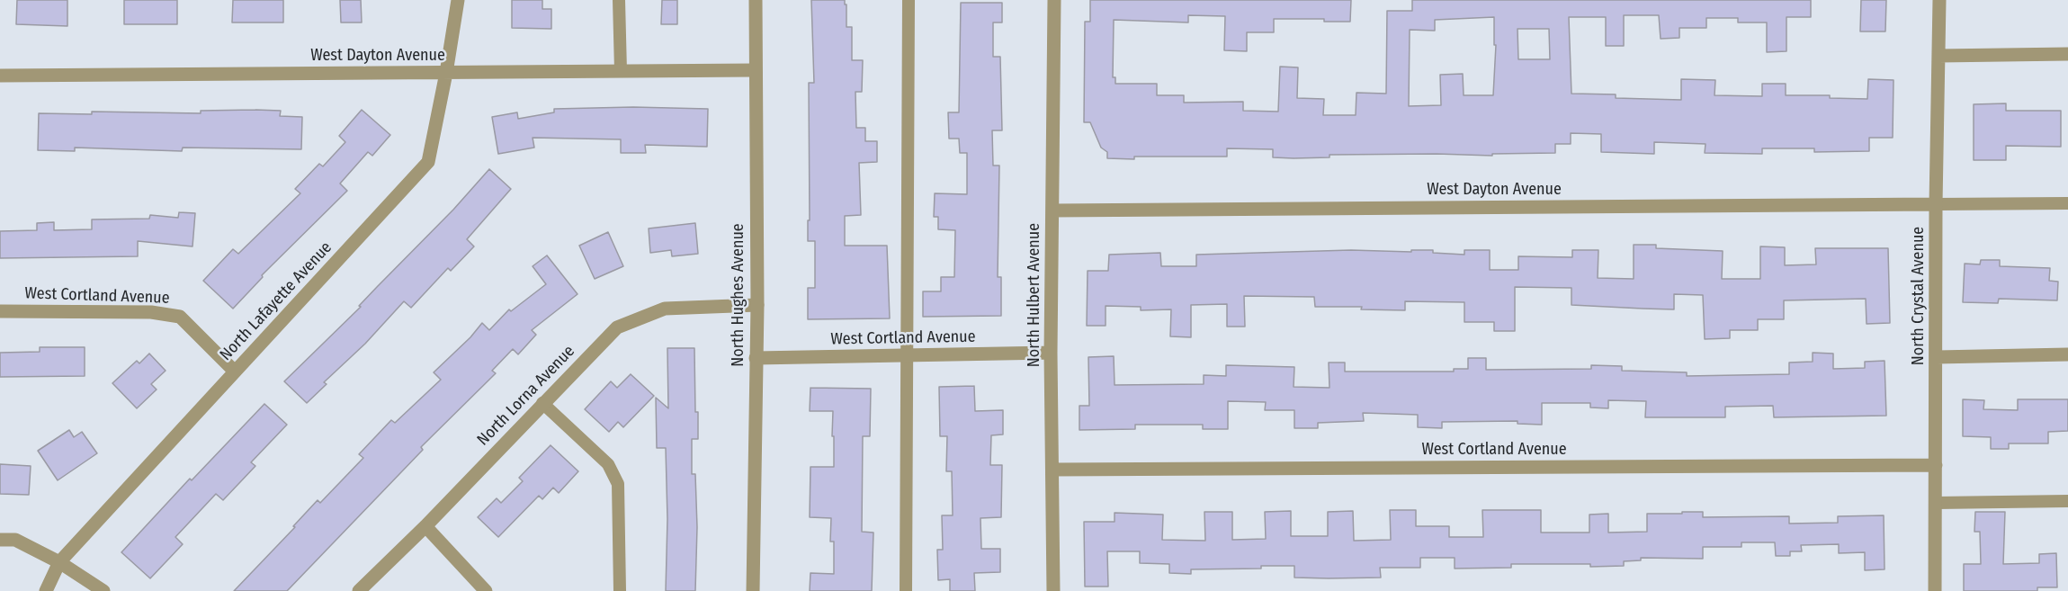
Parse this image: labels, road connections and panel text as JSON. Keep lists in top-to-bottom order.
{
  "streets": {
    "street": [
      "West Dayton Avenue",
      "North Hughes Avenue",
      "North Hulbert Avenue",
      "West Cortland Avenue",
      "North Crystal Avenue",
      "North Lafayette Avenue",
      "North Lorna Avenue"
    ]
  },
  "crossings": [
    ["West Dayton Avenue", "North Hughes Avenue"],
    ["West Dayton Avenue", "North Hulbert Avenue"],
    ["West Dayton Avenue", "North Crystal Avenue"],
    ["West Dayton Avenue", "North Lafayette Avenue"],
    ["North Hughes Avenue", "West Cortland Avenue"],
    ["North Hughes Avenue", "North Lorna Avenue"],
    ["North Hulbert Avenue", "West Cortland Avenue"],
    ["West Cortland Avenue", "North Crystal Avenue"],
    ["West Cortland Avenue", "North Lafayette Avenue"]
  ]
}
